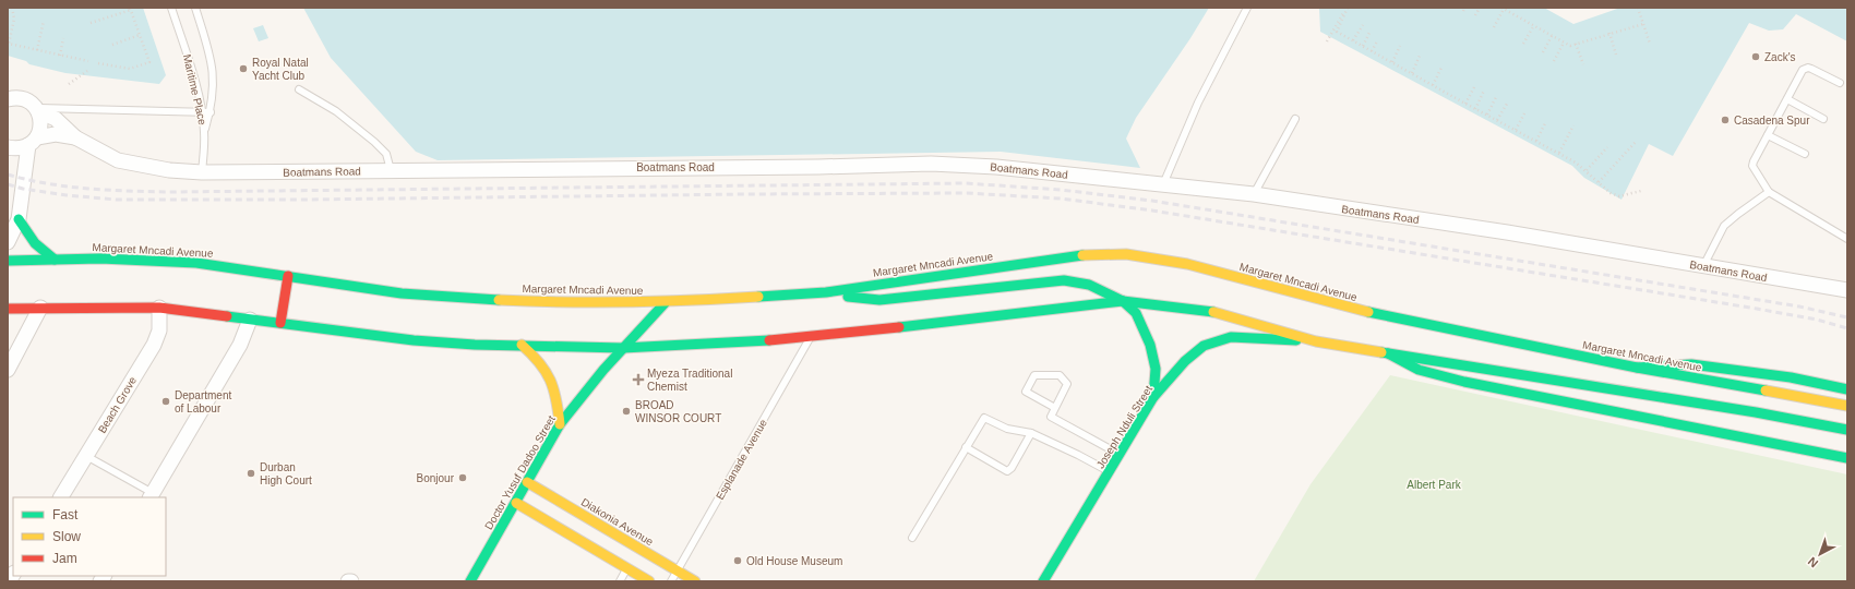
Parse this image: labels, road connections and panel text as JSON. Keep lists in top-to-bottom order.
{
  "streets": {
    "main road": [
      "Margaret Mncadi Avenue",
      "Joseph Nduli Street",
      "Doctor Yusuf Dadoo Street",
      "Diakonia Avenue"
    ],
    "street": ["Boatmans Road", "Beach Grove"],
    "lane": ["Maritime Place", "Esplanade Avenue"]
  },
  "crossings": [
    ["Maritime Place", "Boatmans Road"],
    ["Margaret Mncadi Avenue", "Doctor Yusuf Dadoo Street"],
    ["Esplanade Avenue", "Diakonia Avenue"],
    ["Doctor Yusuf Dadoo Street", "Diakonia Avenue"]
  ],
  "parks": ["Albert Park"],
  "places": {
    "other": [
      "Zack's",
      "Royal Natal Yacht Club",
      "Casadena Spur",
      "Department of Labour",
      "BROAD WINSOR COURT",
      "Durban High Court",
      "Bonjour",
      "Old House Museum"
    ],
    "health": ["Myeza Traditional Chemist"]
  },
  "legend": ["Fast", "Slow", "Jam"],
  "north": "bottom left"
}
